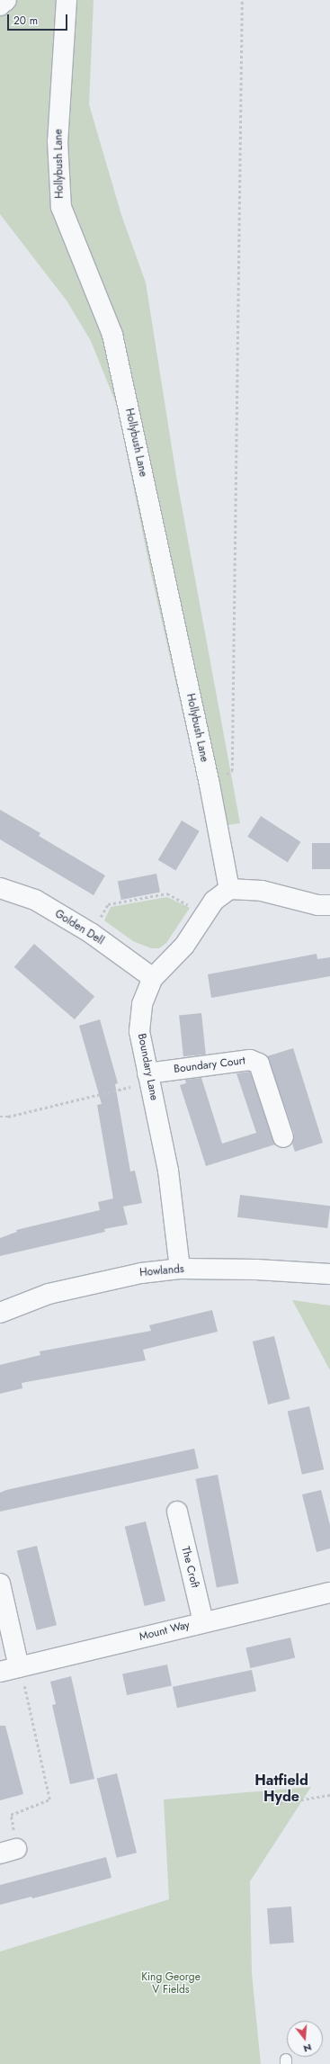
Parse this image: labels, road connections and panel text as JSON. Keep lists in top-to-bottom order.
{
  "streets": {
    "street": [
      "Hollybush Lane",
      "Golden Dell",
      "Boundary Court",
      "Boundary Lane",
      "Howlands",
      "The Croft",
      "Mount Way"
    ]
  },
  "crossings": [
    ["Hollybush Lane", "Boundary Lane"],
    ["Golden Dell", "Boundary Lane"],
    ["Boundary Court", "Boundary Lane"],
    ["Boundary Lane", "Howlands"],
    ["The Croft", "Mount Way"]
  ],
  "districts": ["Hatfield Hyde"],
  "parks": ["King George V Fields"],
  "scale_bar": "20 m",
  "north": "bottom"
}
